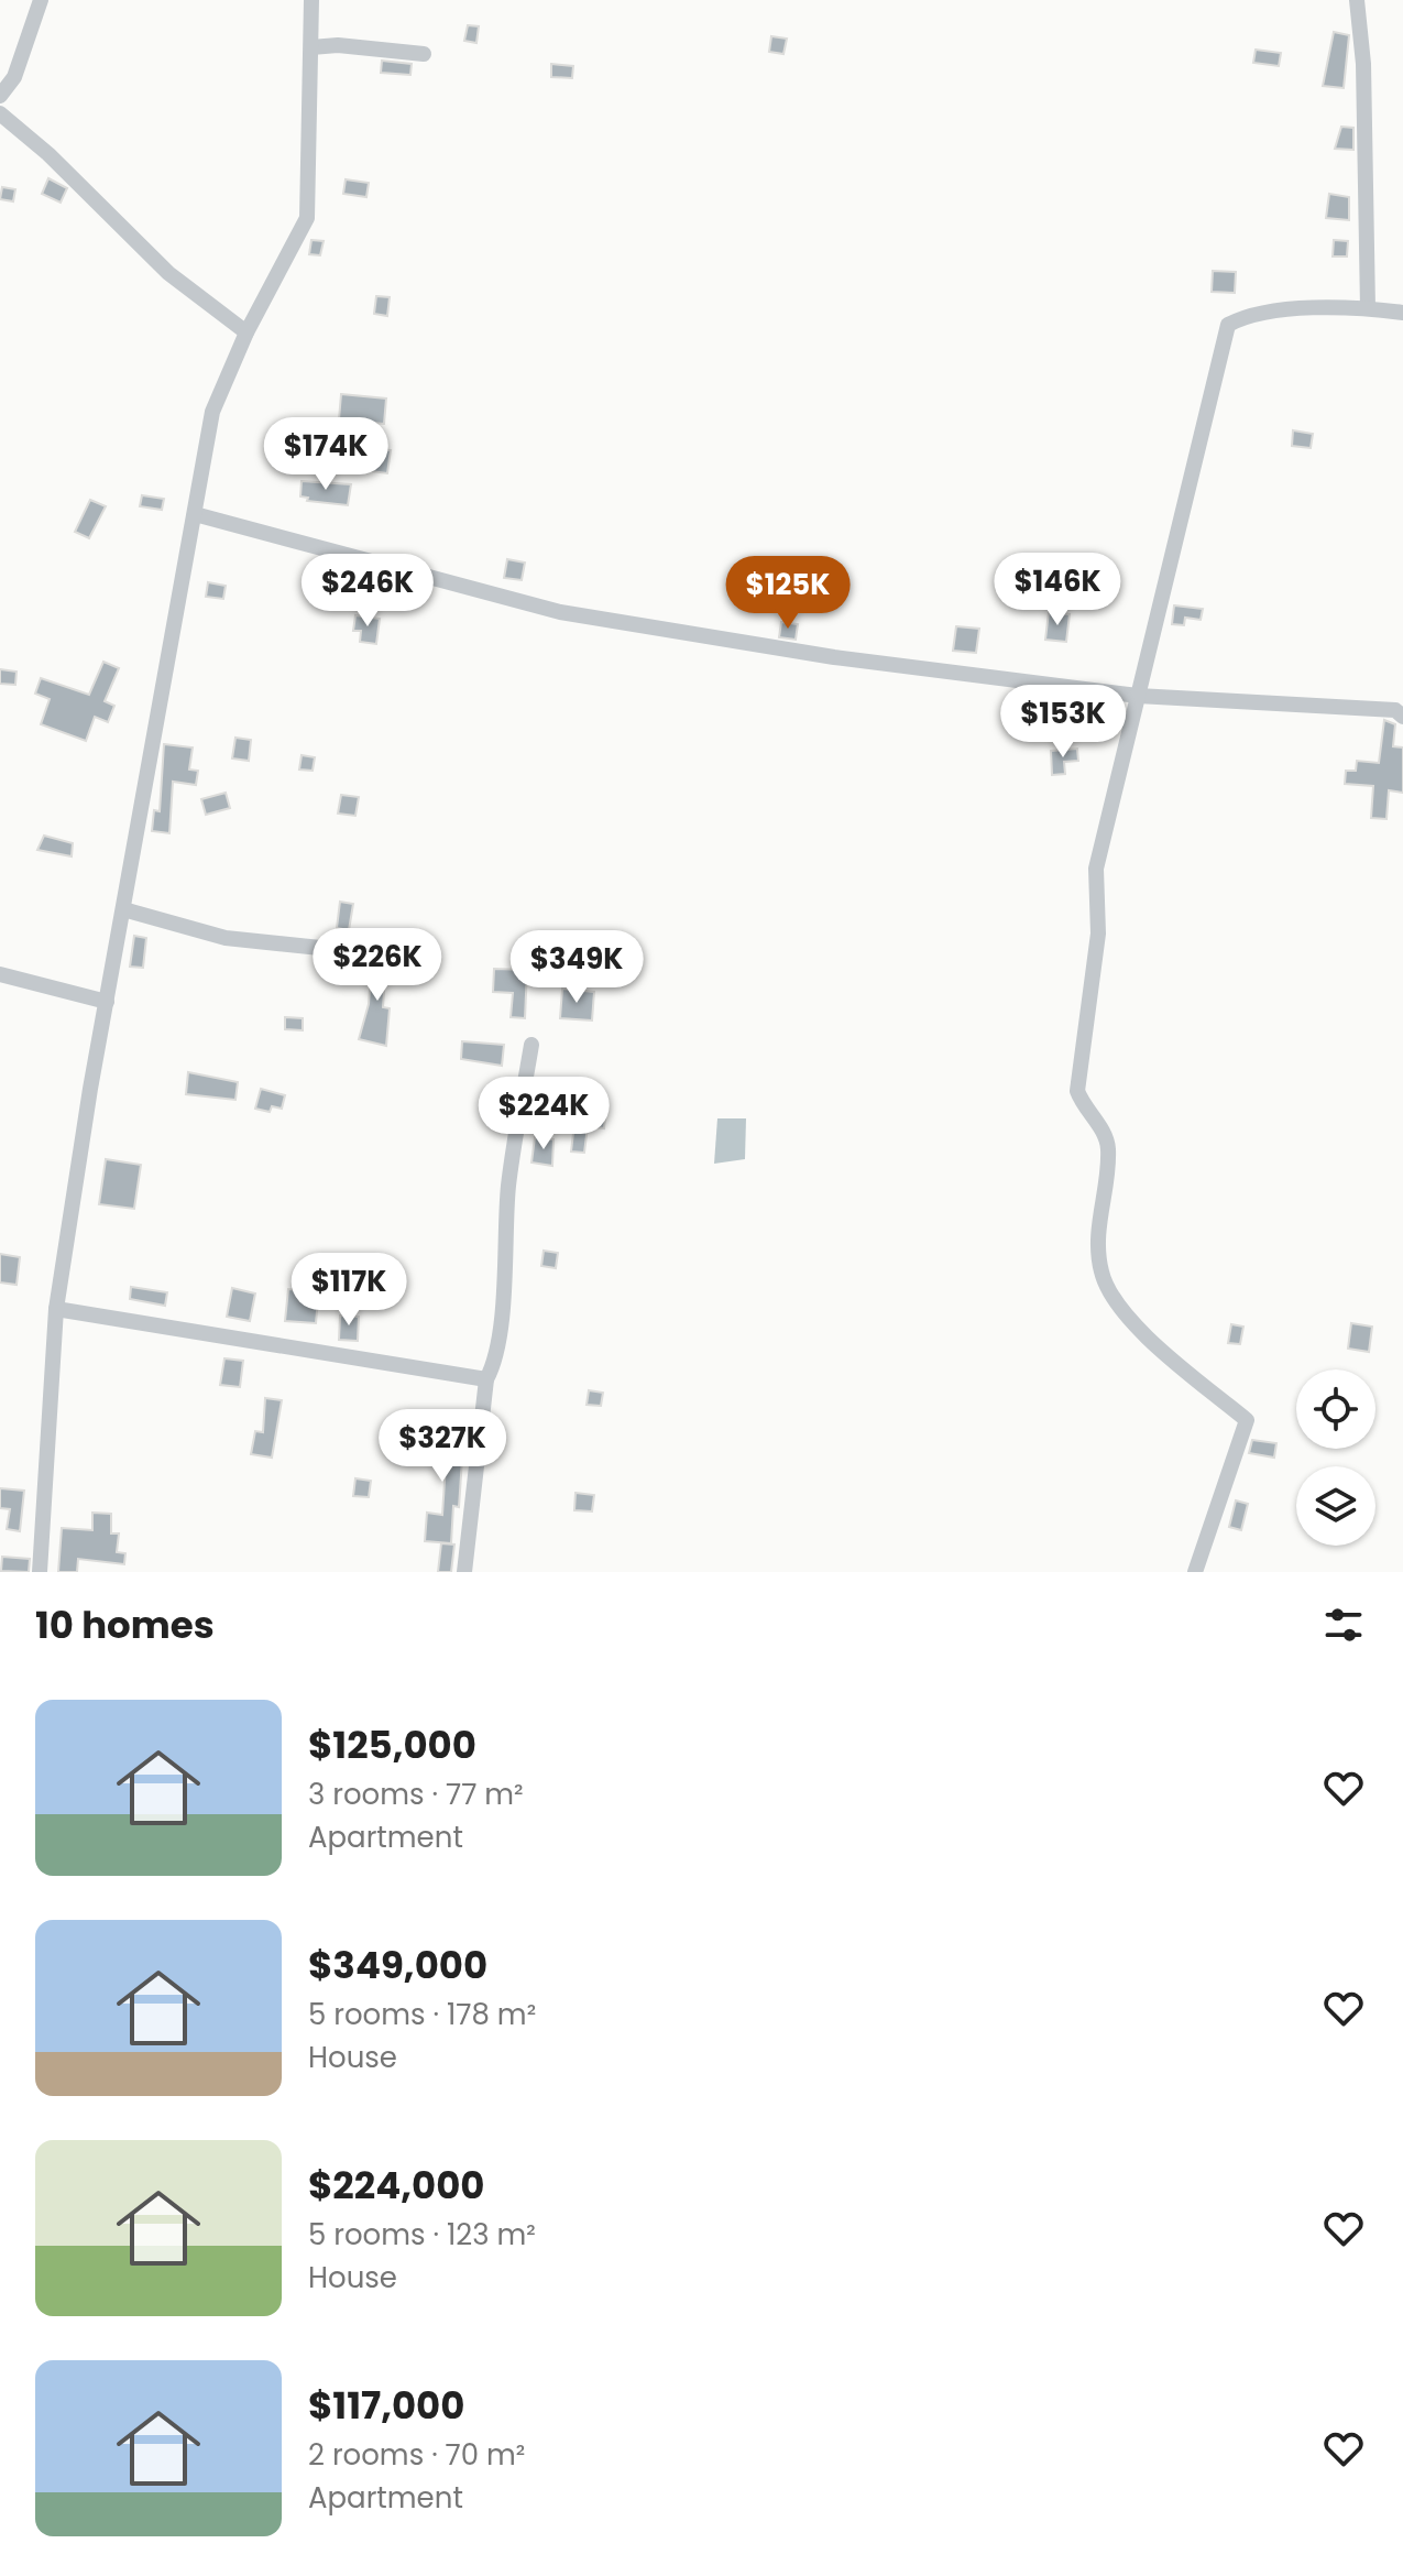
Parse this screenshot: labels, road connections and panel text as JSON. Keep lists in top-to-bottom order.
{
  "page": {
    "price": [
      "$174K",
      "$146K",
      "$246K",
      "$125K",
      "$153K",
      "$226K",
      "$349K",
      "$224K",
      "$117K",
      "$327K"
    ],
    "heading": "10 homes",
    "list": [
      {
        "name": "$125,000",
        "note": "3 rooms · 77 m² · Apartment"
      },
      {
        "name": "$349,000",
        "note": "5 rooms · 178 m² · House"
      },
      {
        "name": "$224,000",
        "note": "5 rooms · 123 m² · House"
      },
      {
        "name": "$117,000",
        "note": "2 rooms · 70 m² · Apartment"
      }
    ]
  }
}
